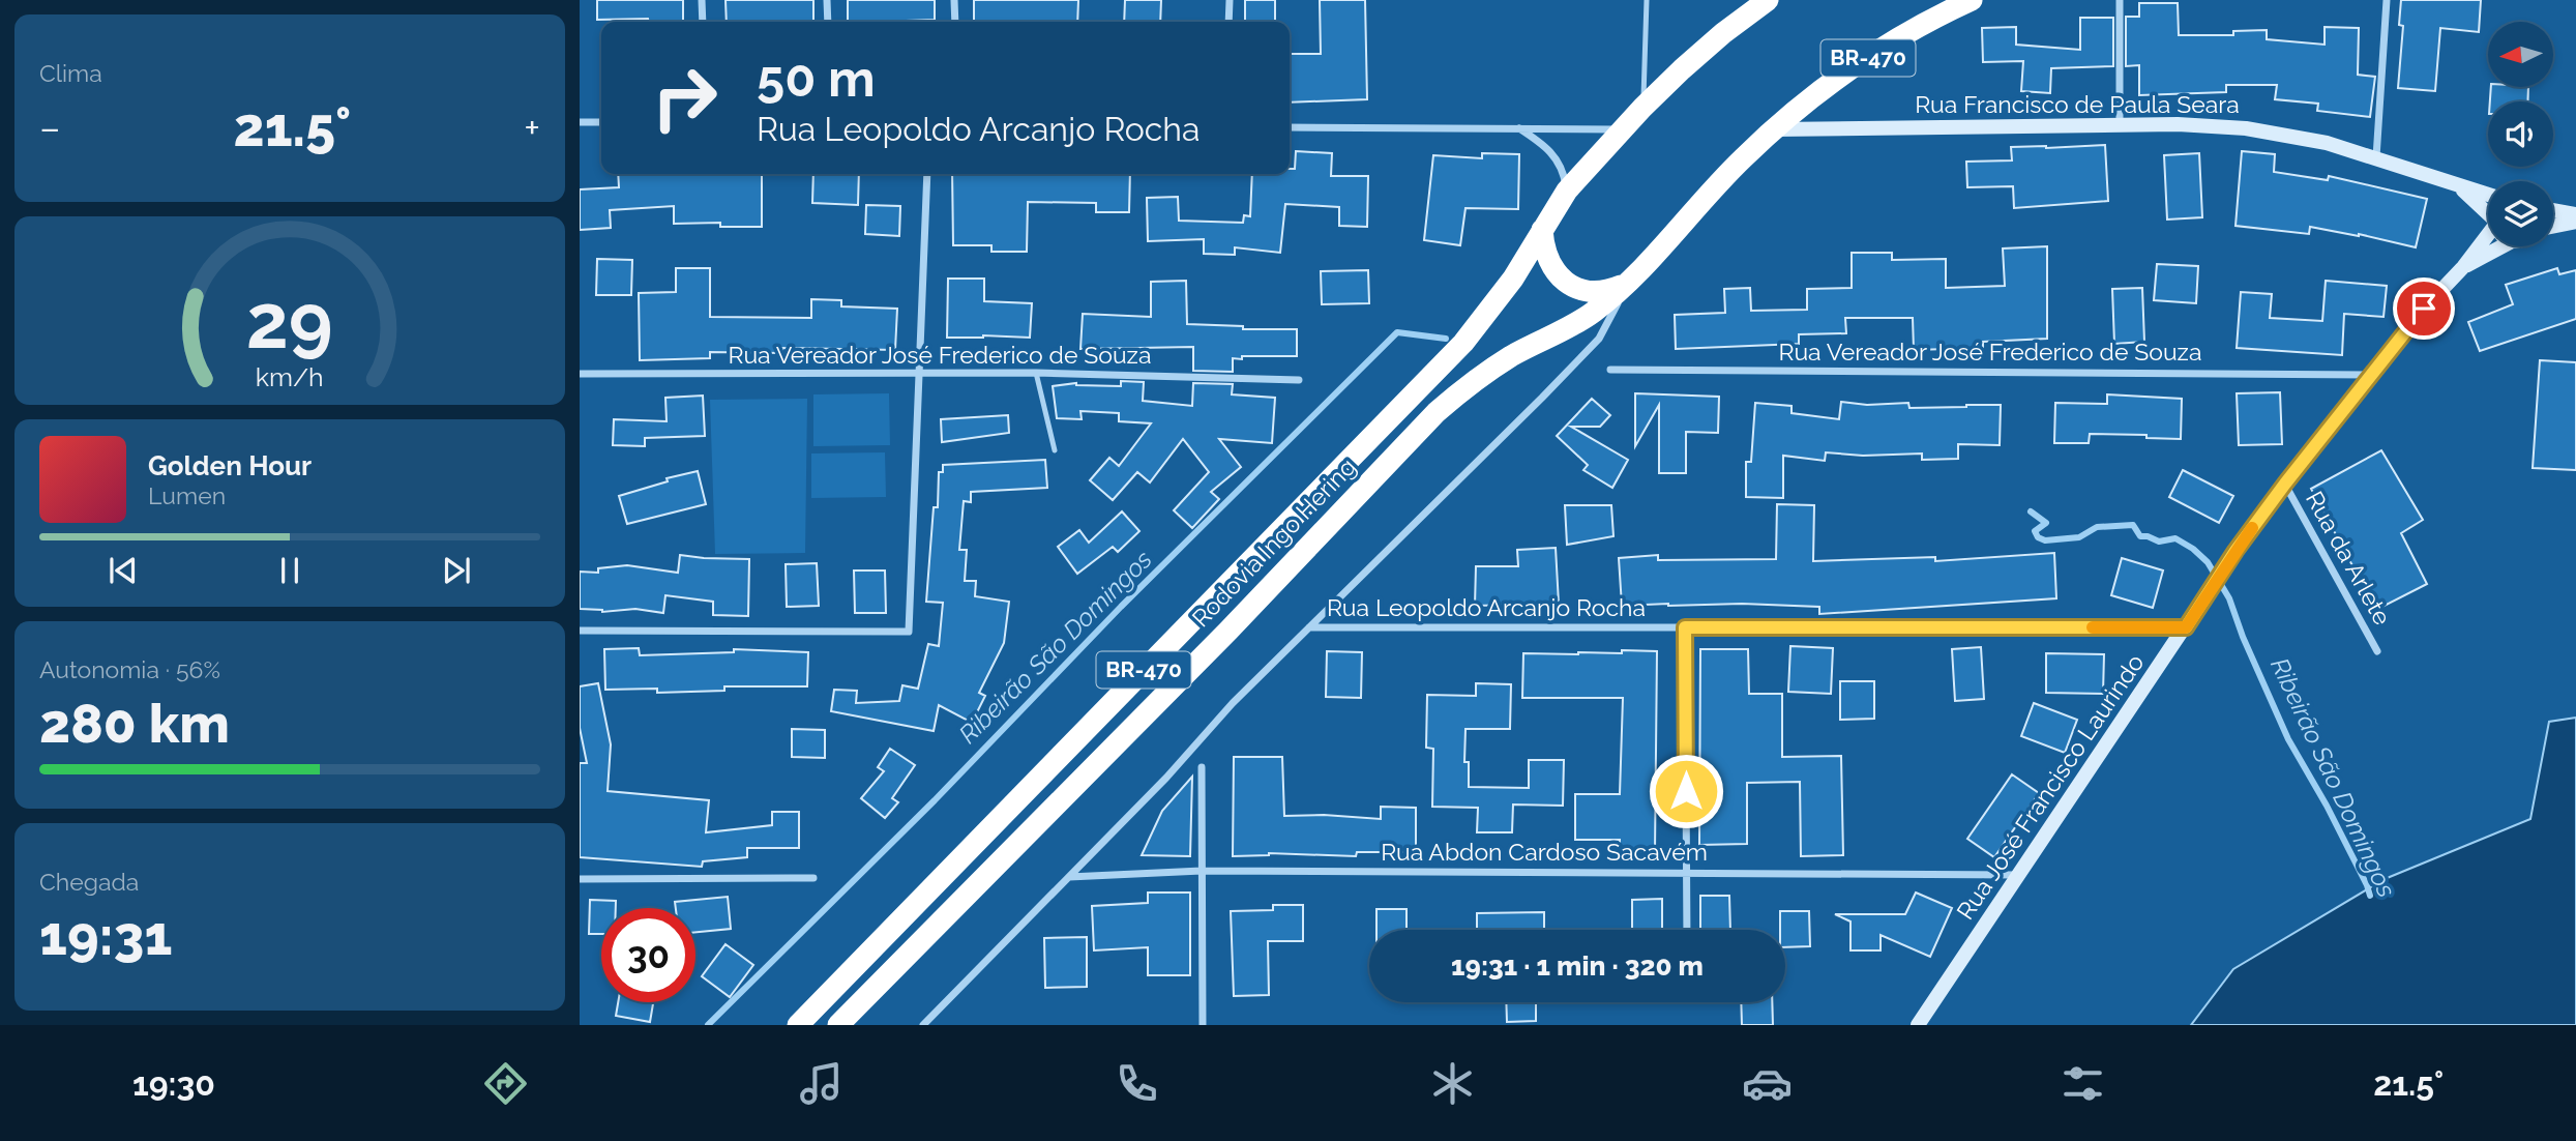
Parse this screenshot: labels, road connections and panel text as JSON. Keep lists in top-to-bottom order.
{
  "streets": {
    "highway": ["BR-470", "Rodovia Ingo Hering"],
    "main road": ["Rua Francisco de Paula Seara", "Rua José Francisco Laurindo"],
    "street": [
      "Rua Vereador José Frederico de Souza",
      "Rua da Arlete",
      "Rua Leopoldo Arcanjo Rocha",
      "Rua Abdon Cardoso Sacavém"
    ]
  },
  "crossings": [
    ["BR-470", "Rua Francisco de Paula Seara"],
    ["BR-470", "Rodovia Ingo Hering"],
    ["Rua Francisco de Paula Seara", "Rodovia Ingo Hering"],
    ["Rua Vereador José Frederico de Souza", "Rua José Francisco Laurindo"],
    ["Rua da Arlete", "Rua José Francisco Laurindo"],
    ["Rua Leopoldo Arcanjo Rocha", "Rua José Francisco Laurindo"],
    ["Rua José Francisco Laurindo", "Rua Abdon Cardoso Sacavém"]
  ],
  "water": ["Ribeirão São Domingos"],
  "north": "left",
  "page": {
    "tile": [
      "Clima",
      ["Autonomia · 56%", "280 km"],
      ["Chegada", "19:31"]
    ],
    "turn": ["50 m", "Rua Leopoldo Arcanjo Rocha"],
    "heat": ["−", "21.5°", "+"],
    "song": ["Golden Hour", "Lumen"],
    "limit": "30",
    "trip": "19:31 · 1 min · 320 m",
    "tabs": ["19:30", "21.5°"],
    "gauge": ["29", "km/h"]
  }
}
